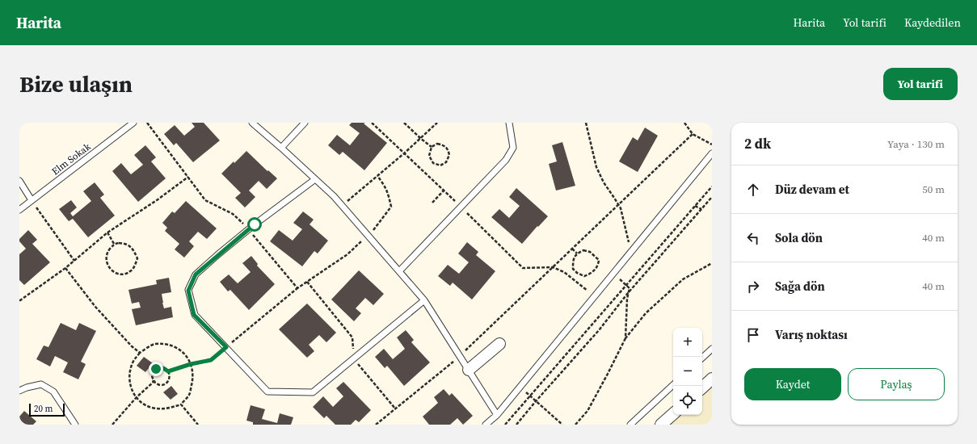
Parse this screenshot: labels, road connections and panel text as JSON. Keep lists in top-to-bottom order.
{
  "streets": {
    "lane": ["Elm Sokak"]
  },
  "scale_bar": "20 m",
  "page": {
    "header": "Harita",
    "nav": ["Harita", "Yol tarifi", "Kaydedilen"],
    "buttons": [
      "Yol tarifi",
      ["Kaydet", "Paylaş"]
    ],
    "title": "Bize ulaşın",
    "heading": ["2 dk", "Yaya · 130 m"],
    "list": [
      ["Düz devam et", "50 m"],
      ["Sola dön", "40 m"],
      ["Sağa dön", "40 m"],
      "Varış noktası"
    ],
    "map_buttons": ["+", "−"],
    "scale": "20 m"
  }
}
